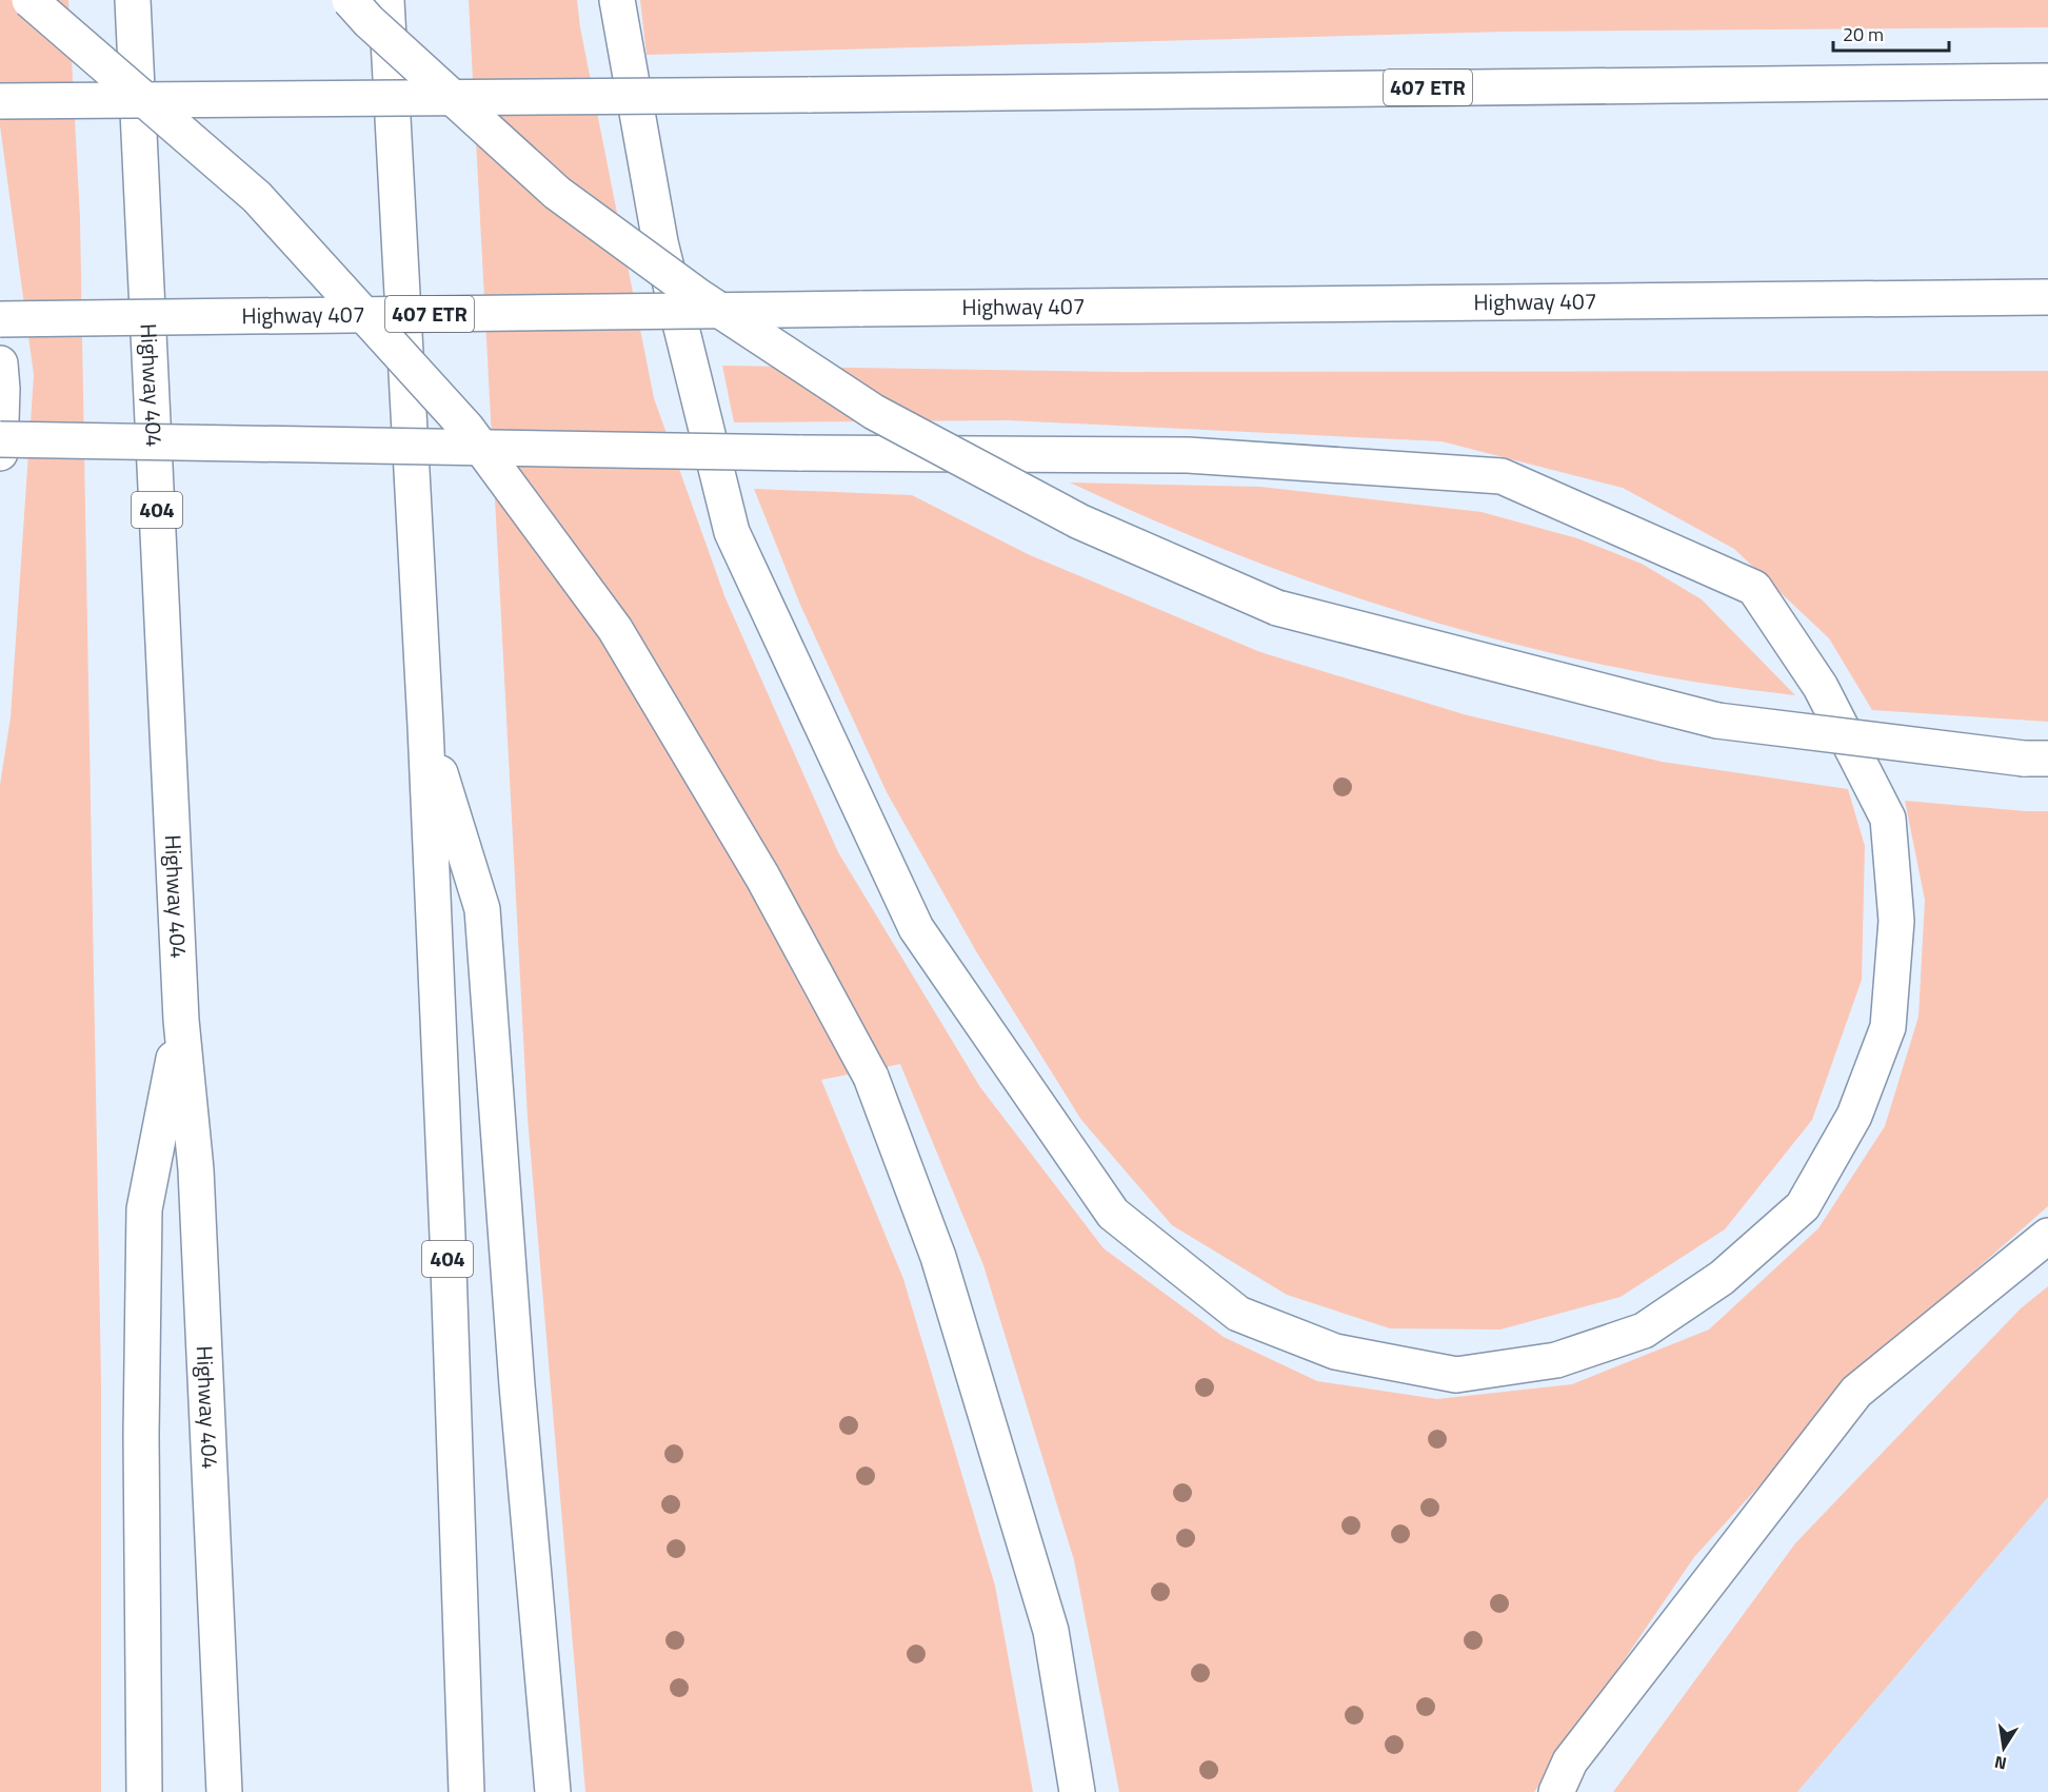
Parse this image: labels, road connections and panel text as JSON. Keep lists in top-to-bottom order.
{
  "streets": {
    "highway": [
      "407 ETR",
      "Highway 407",
      "Highway 404",
      "404"
    ]
  },
  "scale_bar": "20 m",
  "north": "bottom"
}
